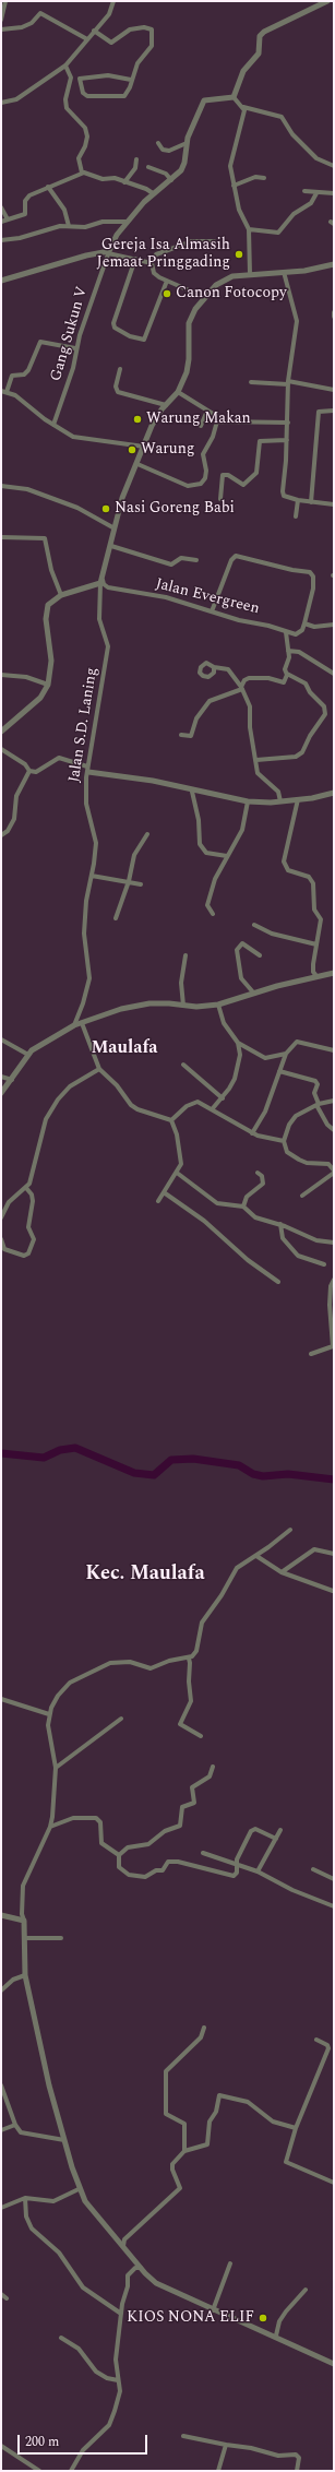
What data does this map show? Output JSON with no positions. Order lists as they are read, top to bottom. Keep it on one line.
{"streets":{"street":["Gang Sukun V","Jalan Evergreen","Jalan S.D. Laning"]},"crossings":[["Jalan Evergreen","Jalan S.D. Laning"]],"districts":["Maulafa","Kec. Maulafa"],"places":["Gereja Isa Almasih Jemaat Pringgading","Canon Fotocopy","Warung Makan","Warung","Nasi Goreng Babi","KIOS NONA ELIF"],"scale_bar":"200 m"}
